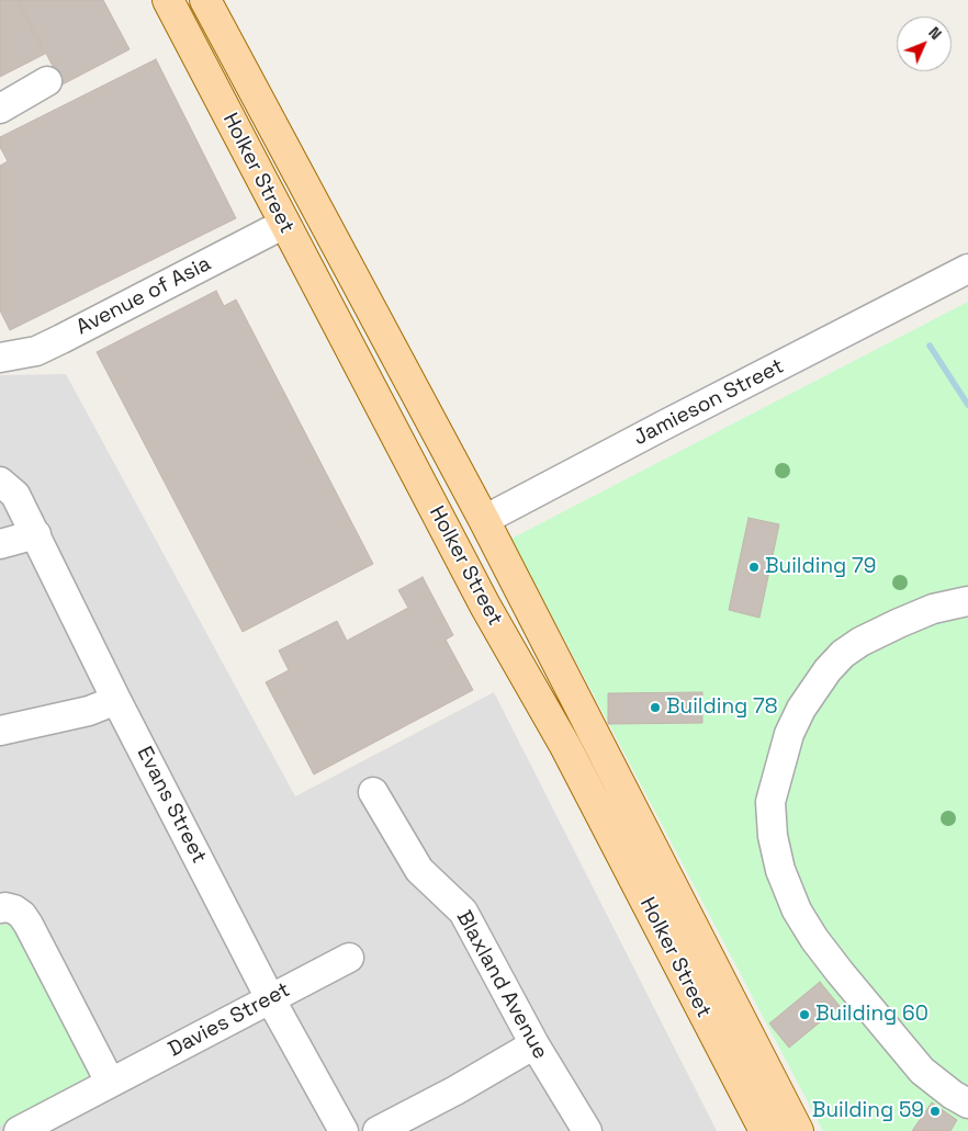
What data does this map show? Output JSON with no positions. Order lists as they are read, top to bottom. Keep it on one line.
{"streets":{"main road":["Holker Street","Jamieson Street"],"street":["Avenue of Asia","Evans Street","Blaxland Avenue","Davies Street"]},"crossings":[["Holker Street","Avenue of Asia"],["Holker Street","Jamieson Street"],["Evans Street","Davies Street"]],"places":["Building 79","Building 78","Building 60","Building 59"],"north":"top right"}
